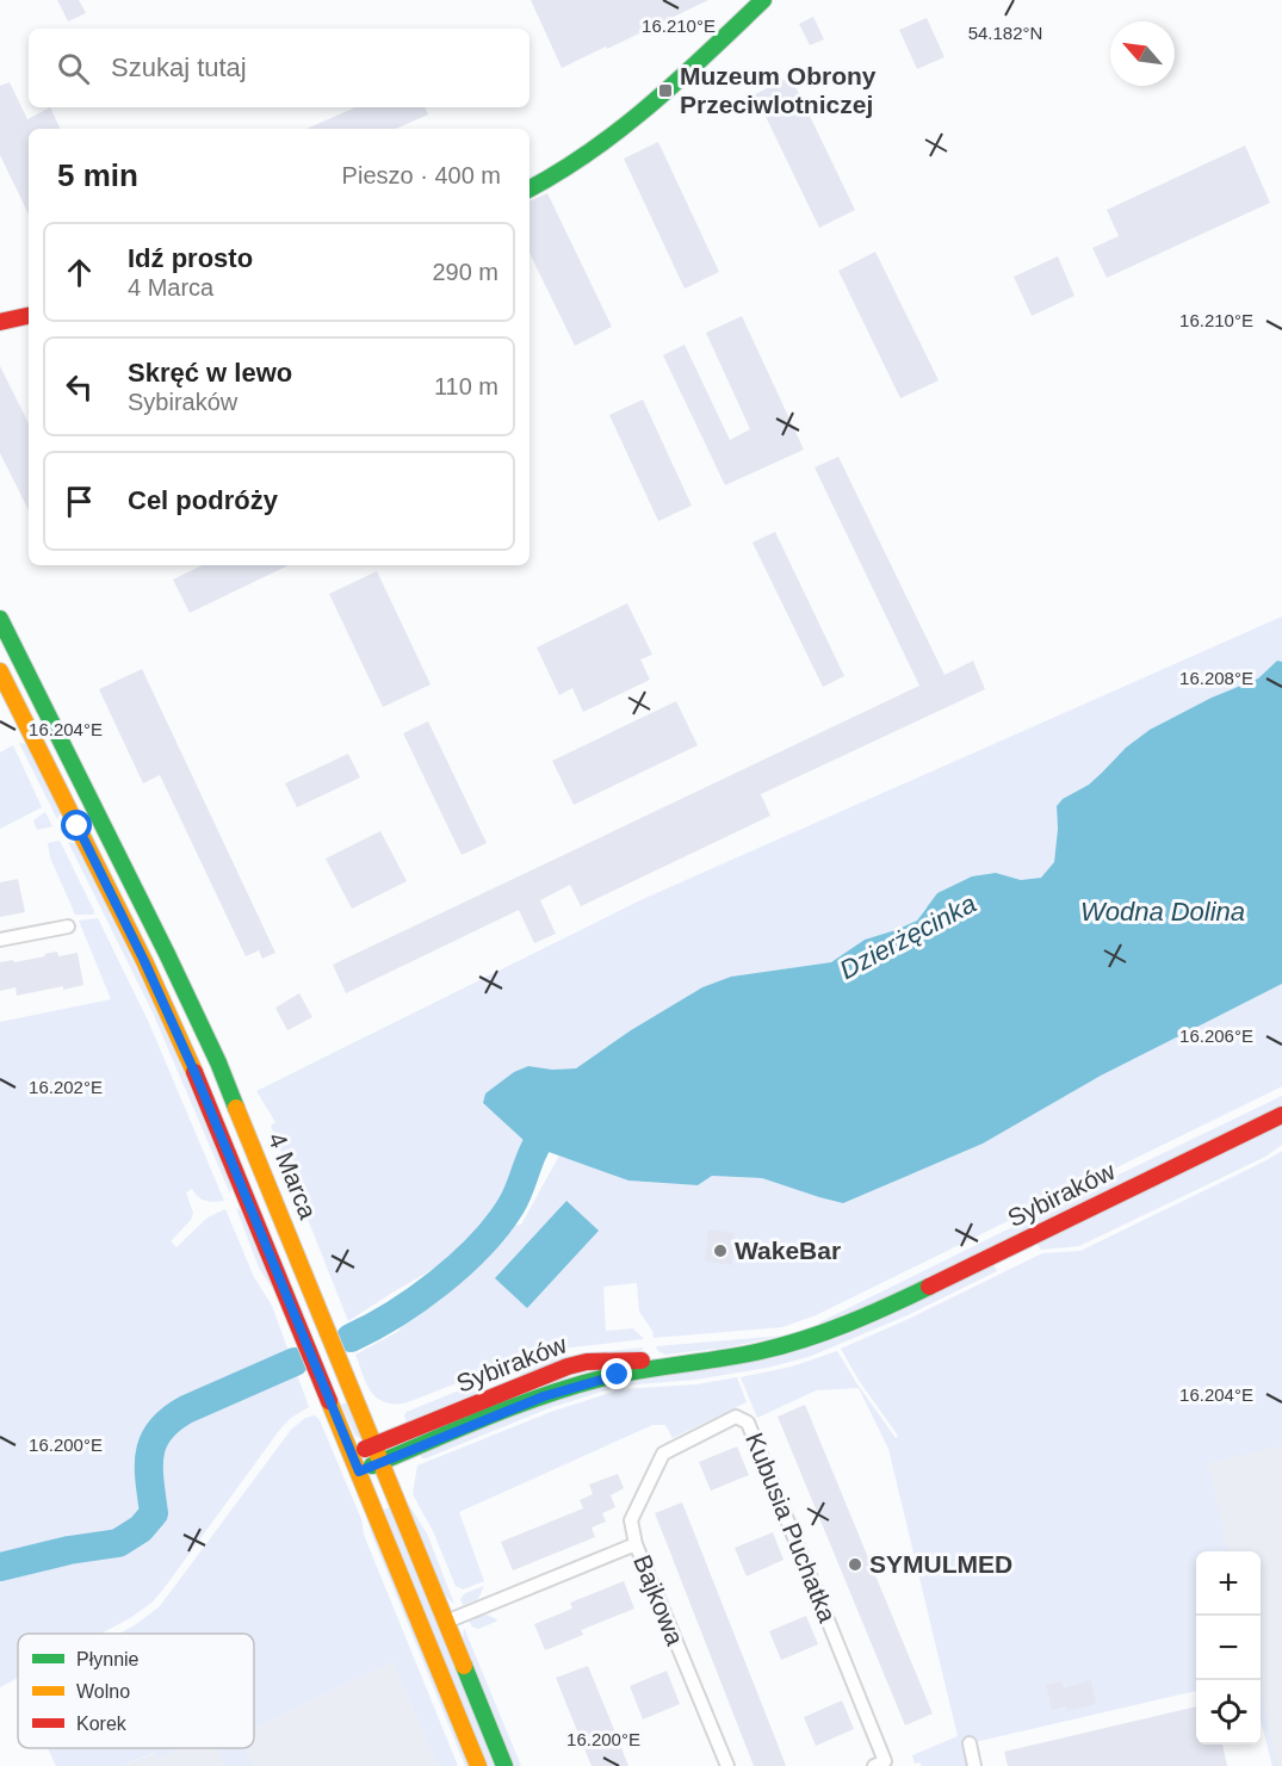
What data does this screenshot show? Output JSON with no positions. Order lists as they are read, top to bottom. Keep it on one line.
{"streets":{"main road":["4 Marca","Sybiraków"],"street":["Kubusia Puchatka","Bajkowa"]},"crossings":[["4 Marca","Sybiraków"],["4 Marca","Bajkowa"],["Kubusia Puchatka","Bajkowa"]],"water":["Wodna Dolina","Dzierżęcinka"],"places":{"transit":["Muzeum Obrony Przeciwlotniczej"],"other":["WakeBar","SYMULMED"]},"legend":["Płynnie","Wolno","Korek"],"north":"top left","page":{"search":"Szukaj tutaj","heading":["5 min","Pieszo · 400 m"],"list":[["Idź prosto","4 Marca","290 m"],["Skręć w lewo","Sybiraków","110 m"],"Cel podróży"],"map_buttons":["+","−"]},"coordinates":["16.210°E","54.182°N","16.208°E","16.204°E","16.206°E","16.202°E","16.200°E"]}
